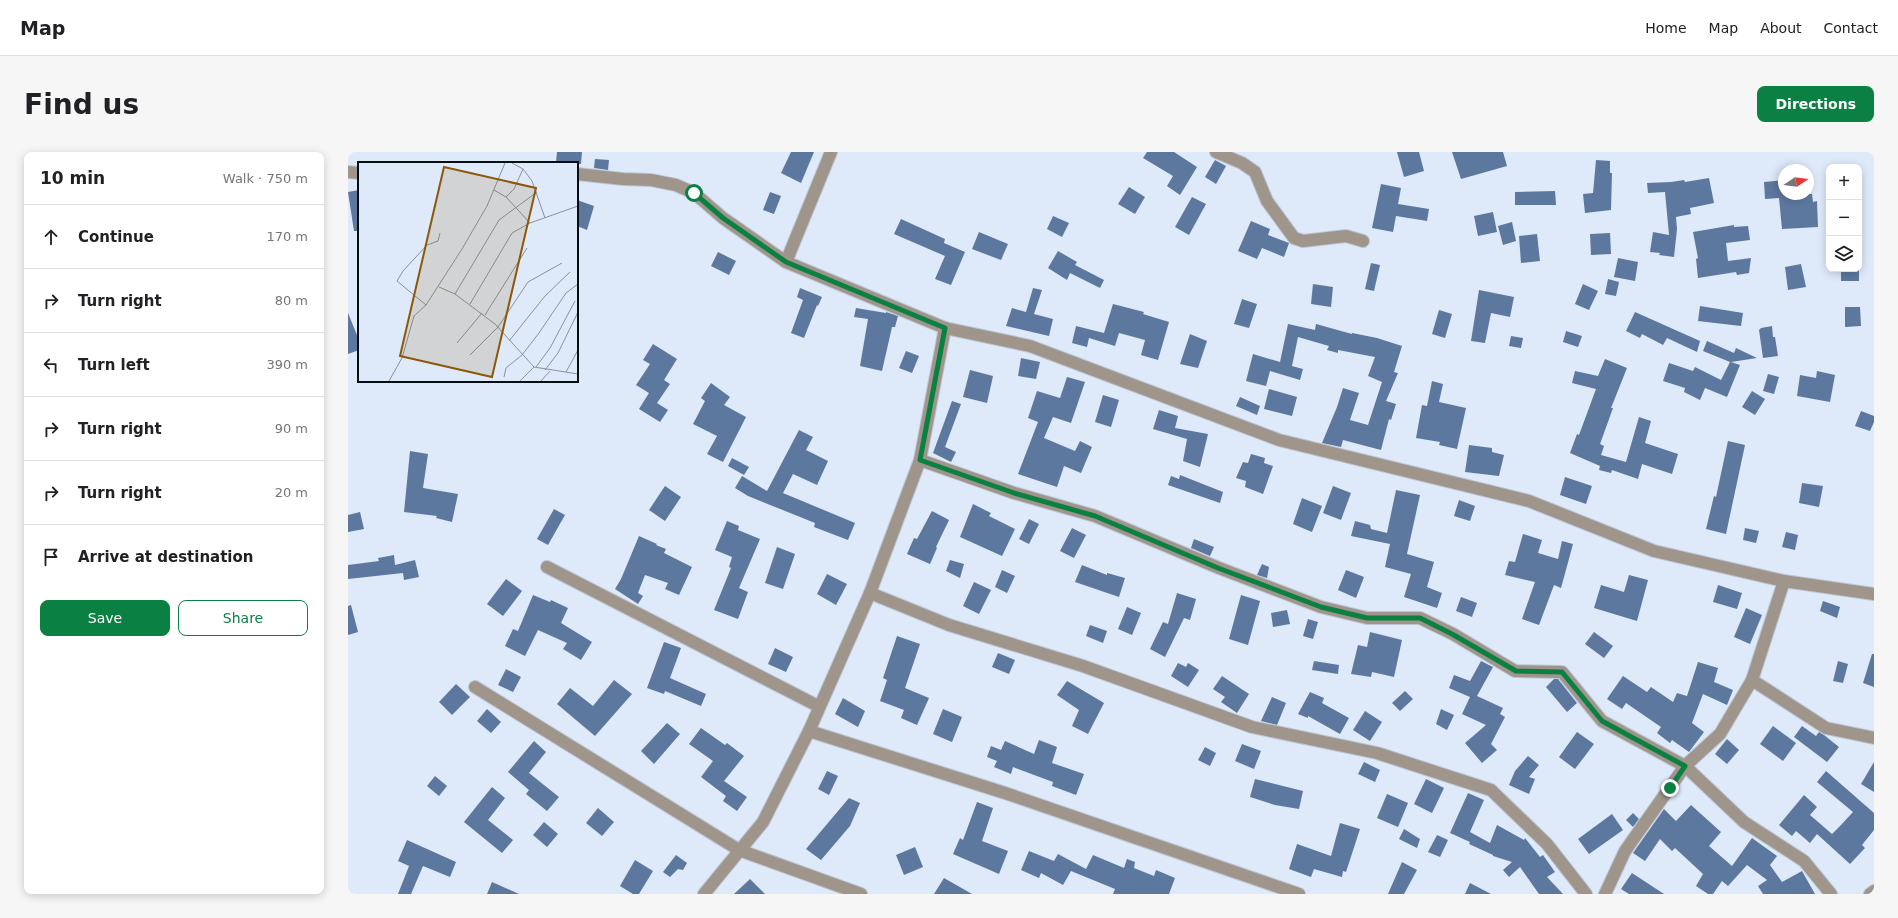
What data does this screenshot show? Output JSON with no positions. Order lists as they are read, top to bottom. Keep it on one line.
{"north":"right","page":{"header":"Map","nav":["Home","Map","About","Contact"],"buttons":["Directions",["Save","Share"]],"title":"Find us","heading":["10 min","Walk · 750 m"],"map_buttons":["+","−"],"list":[["Continue","170 m"],["Turn right","80 m"],["Turn left","390 m"],["Turn right","90 m"],["Turn right","20 m"],"Arrive at destination"]}}
